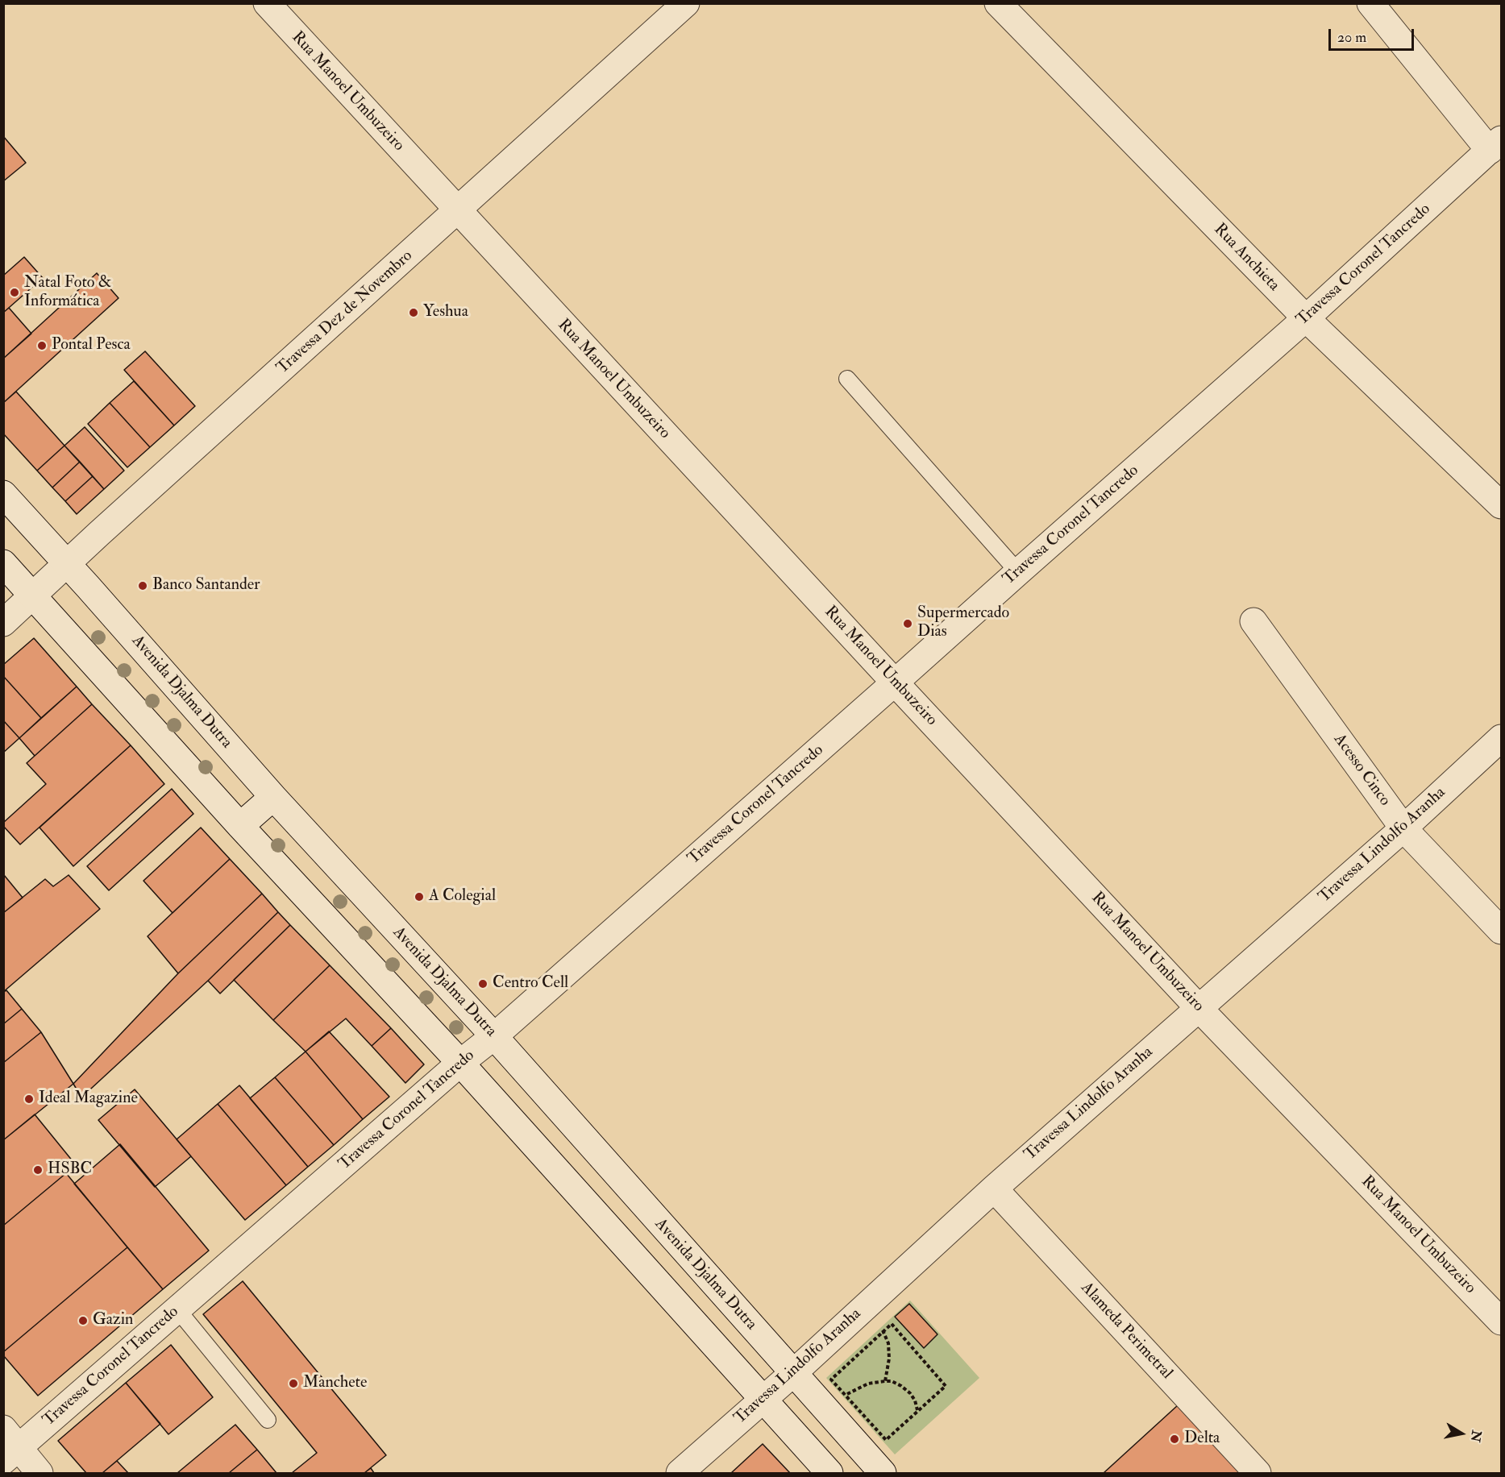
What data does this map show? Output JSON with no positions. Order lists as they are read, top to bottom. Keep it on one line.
{"streets":{"street":["Rua Manoel Umbuzeiro","Rua Anchieta","Travessa Coronel Tancredo","Travessa Dez de Novembro","Avenida Djalma Dutra","Acesso Cinco","Travessa Lindolfo Aranha","Alameda Perimetral"]},"crossings":[["Rua Manoel Umbuzeiro","Travessa Coronel Tancredo"],["Rua Manoel Umbuzeiro","Travessa Dez de Novembro"],["Rua Manoel Umbuzeiro","Travessa Lindolfo Aranha"],["Rua Anchieta","Travessa Coronel Tancredo"],["Travessa Coronel Tancredo","Avenida Djalma Dutra"],["Travessa Dez de Novembro","Avenida Djalma Dutra"],["Avenida Djalma Dutra","Travessa Lindolfo Aranha"],["Acesso Cinco","Travessa Lindolfo Aranha"],["Travessa Lindolfo Aranha","Alameda Perimetral"]],"places":["Natal Foto & Informática","Yeshua","Pontal Pesca","Banco Santander","Supermercado Dias","A Colegial","Centro Cell","Ideal Magazine","HSBC","Gazin","Manchete","Delta"],"scale_bar":"20 m","north":"right"}
